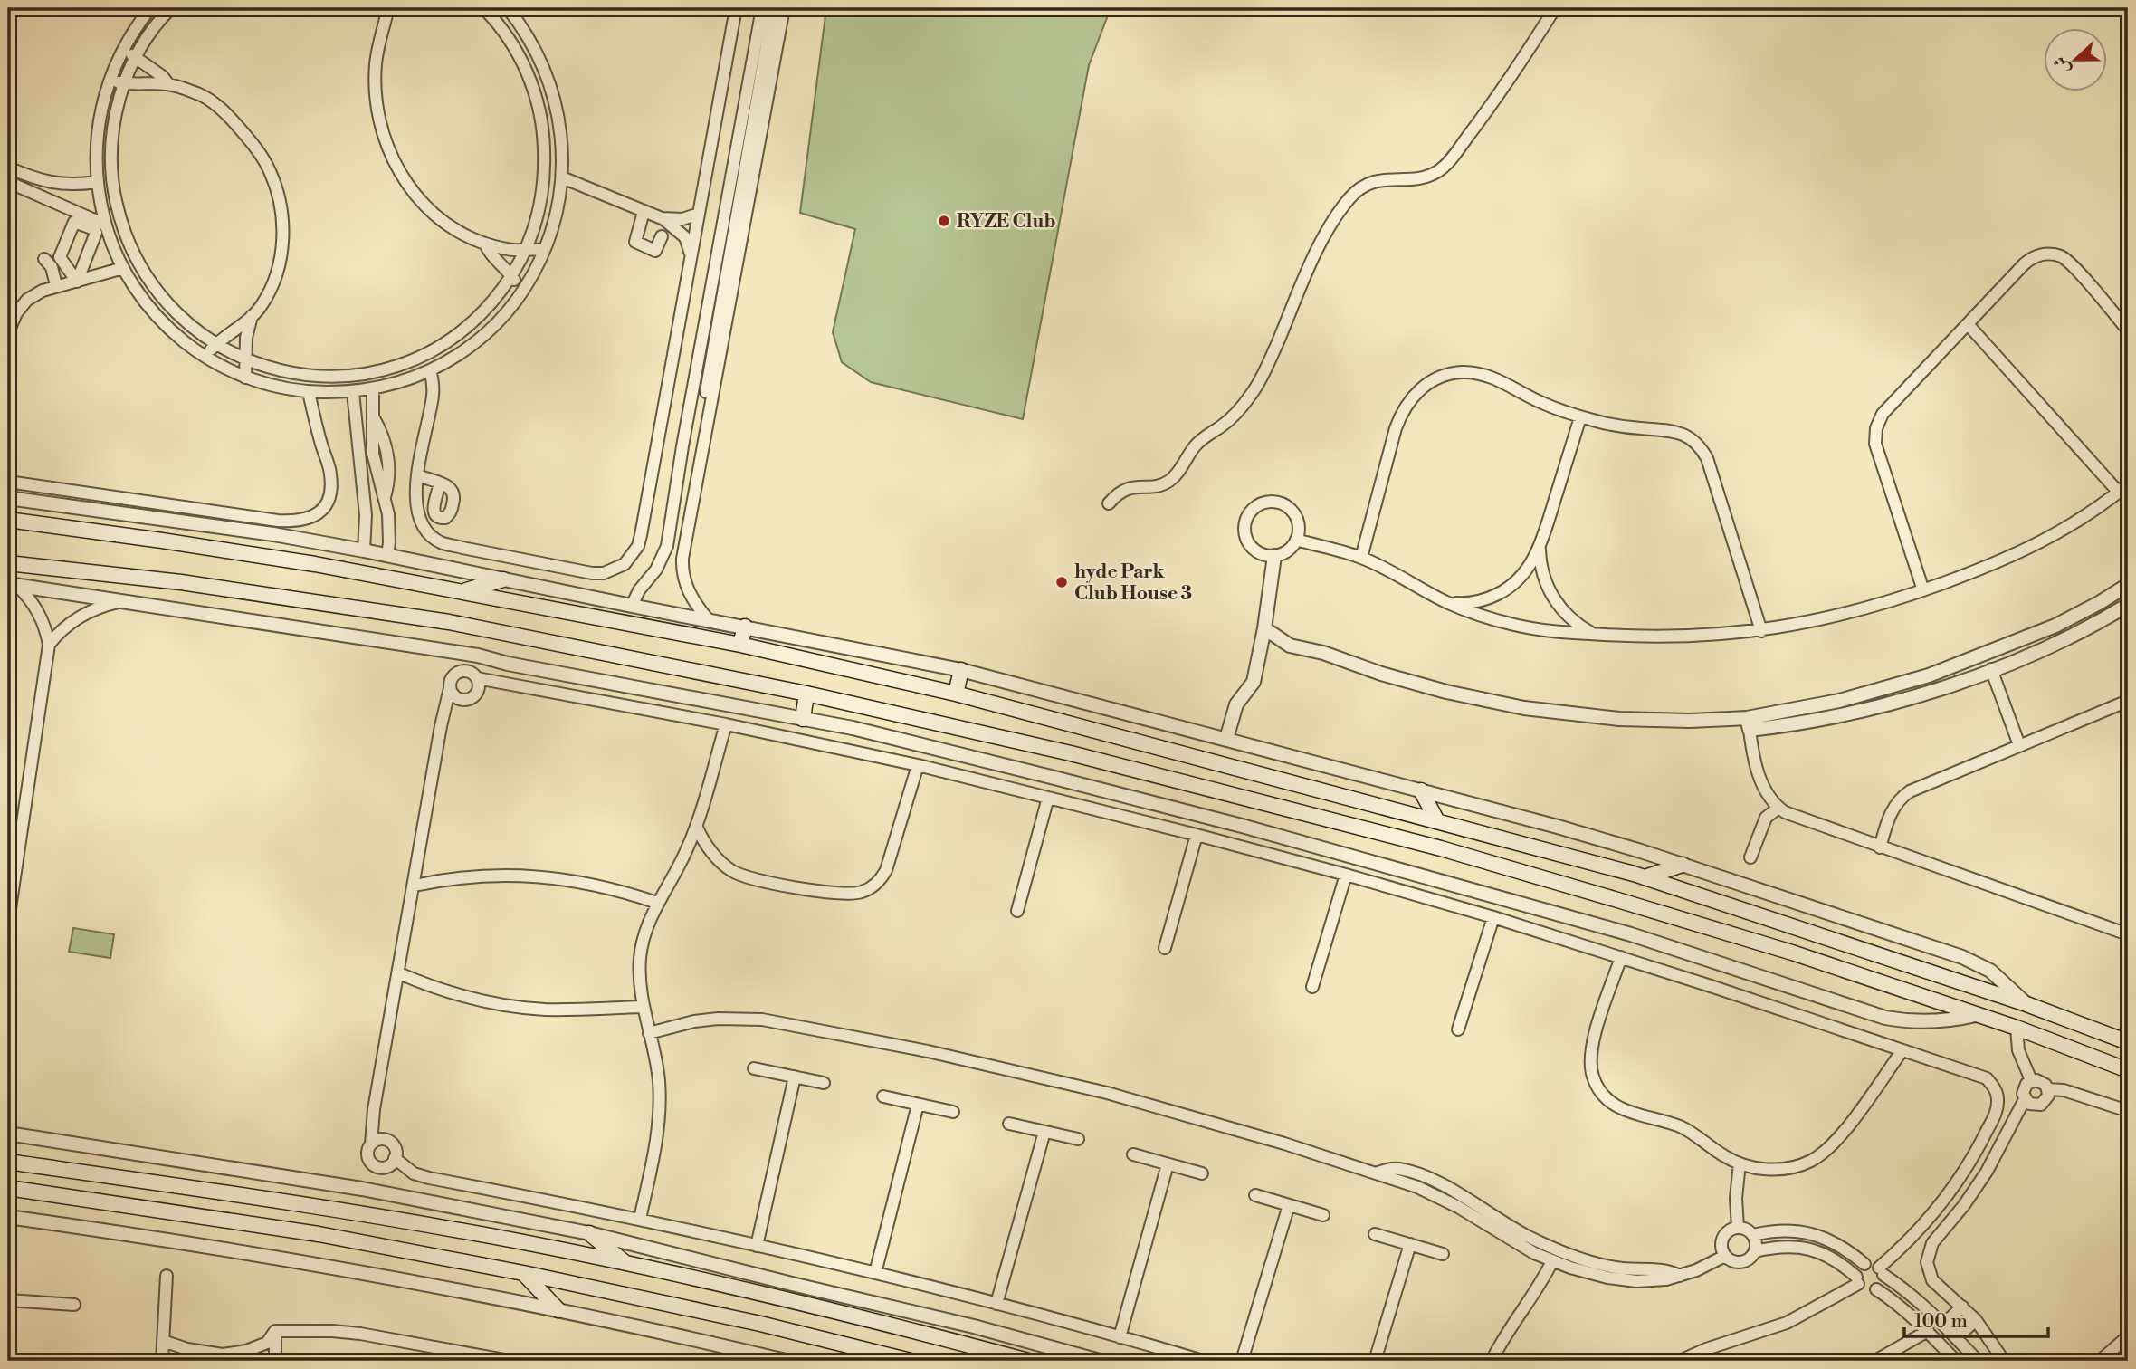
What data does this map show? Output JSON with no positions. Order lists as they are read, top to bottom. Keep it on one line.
{"places":["RYZE Club","hyde Park Club House 3"],"scale_bar":"100 m","north":"left"}
